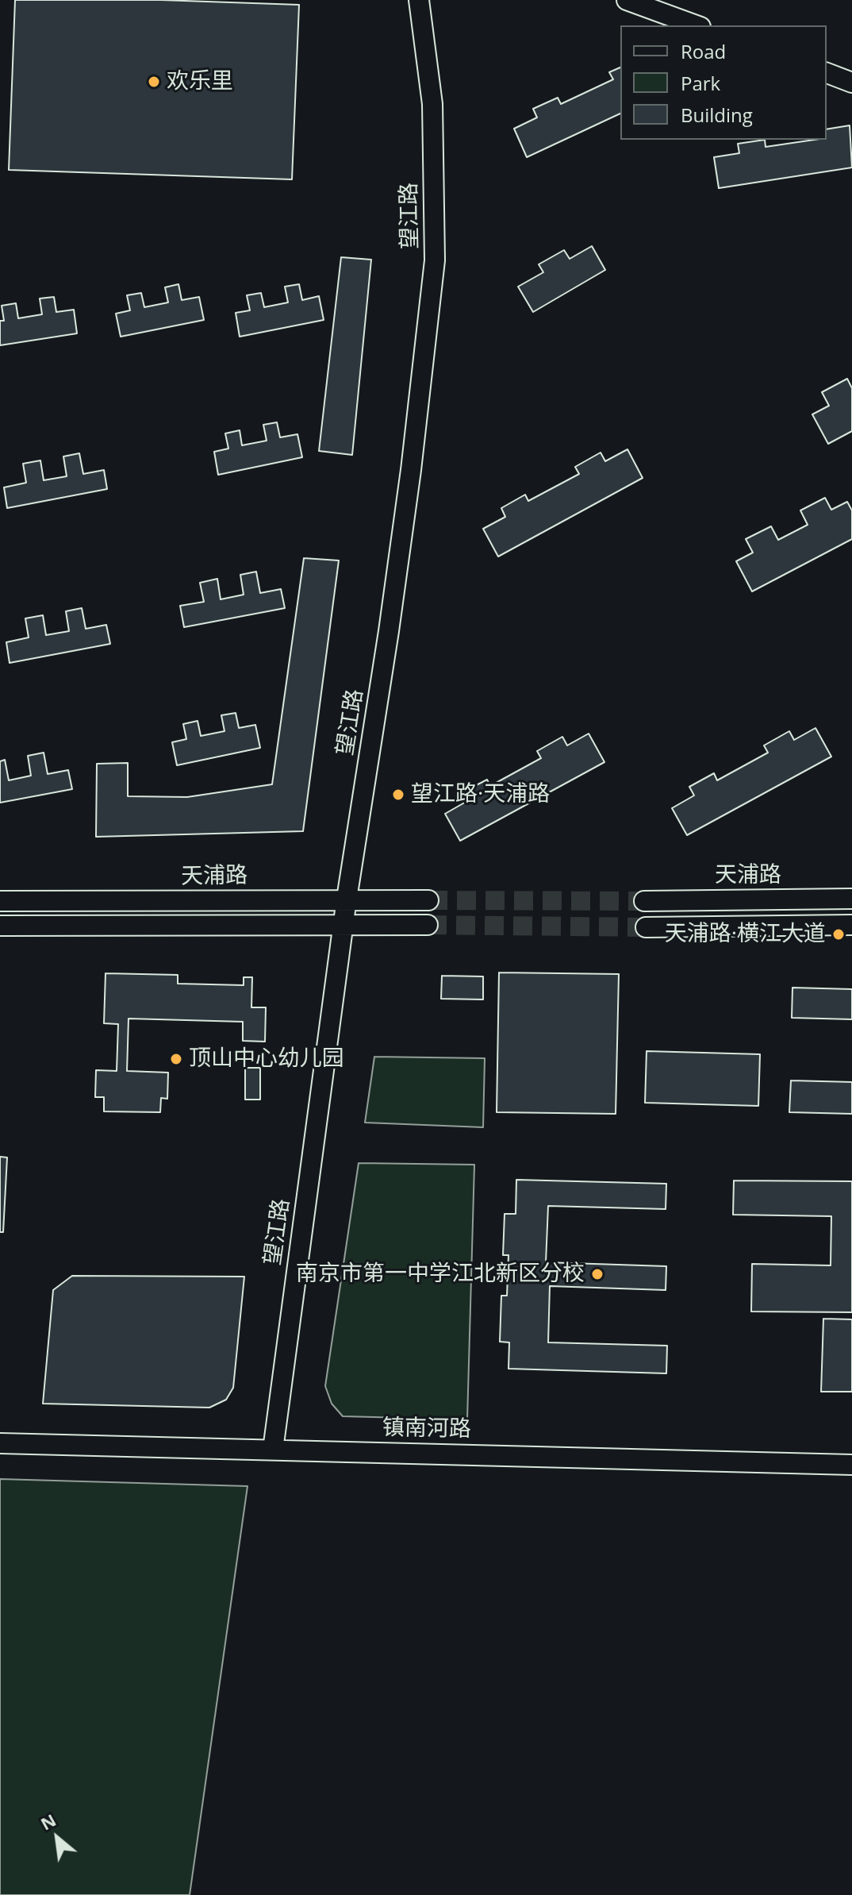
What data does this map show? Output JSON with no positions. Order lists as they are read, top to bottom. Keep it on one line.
{"streets":{"street":["望江路","天浦路","镇南河路"]},"crossings":[["望江路","天浦路"],["望江路","镇南河路"]],"places":["欢乐里","望江路·天浦路","天浦路·横江大道","顶山中心幼儿园","南京市第一中学江北新区分校"],"legend":["Road","Park","Building"],"north":"top left"}
